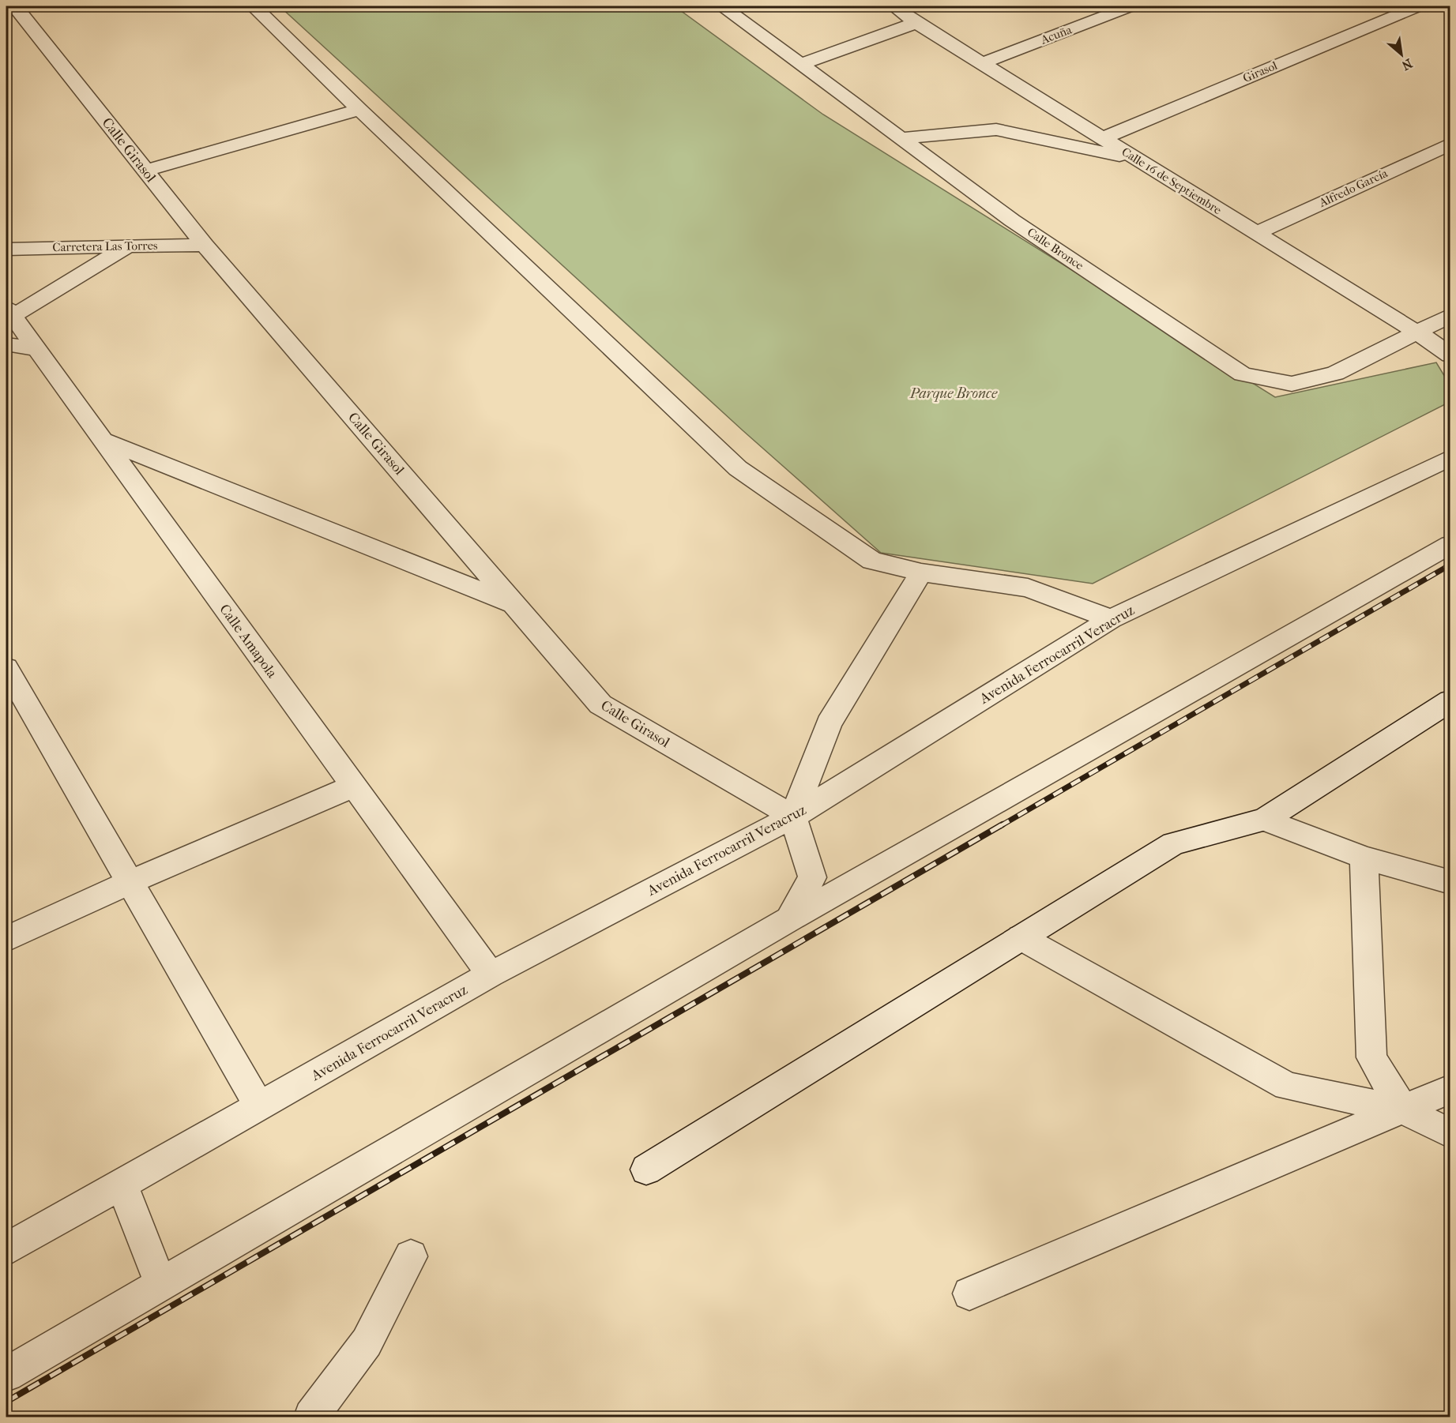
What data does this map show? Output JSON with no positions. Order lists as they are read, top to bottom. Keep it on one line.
{"streets":{"street":["Acuña","Girasol","Calle Girasol","Calle 16 de Septiembre","Alfredo García","Carretera Las Torres","Calle Bronce","Calle Amapola","Avenida Ferrocarril Veracruz"]},"crossings":[["Acuña","Calle 16 de Septiembre"],["Girasol","Calle 16 de Septiembre"],["Calle Girasol","Carretera Las Torres"],["Calle Girasol","Avenida Ferrocarril Veracruz"],["Calle 16 de Septiembre","Alfredo García"],["Calle 16 de Septiembre","Calle Bronce"],["Calle Amapola","Avenida Ferrocarril Veracruz"]],"parks":["Parque Bronce"],"north":"bottom right"}
